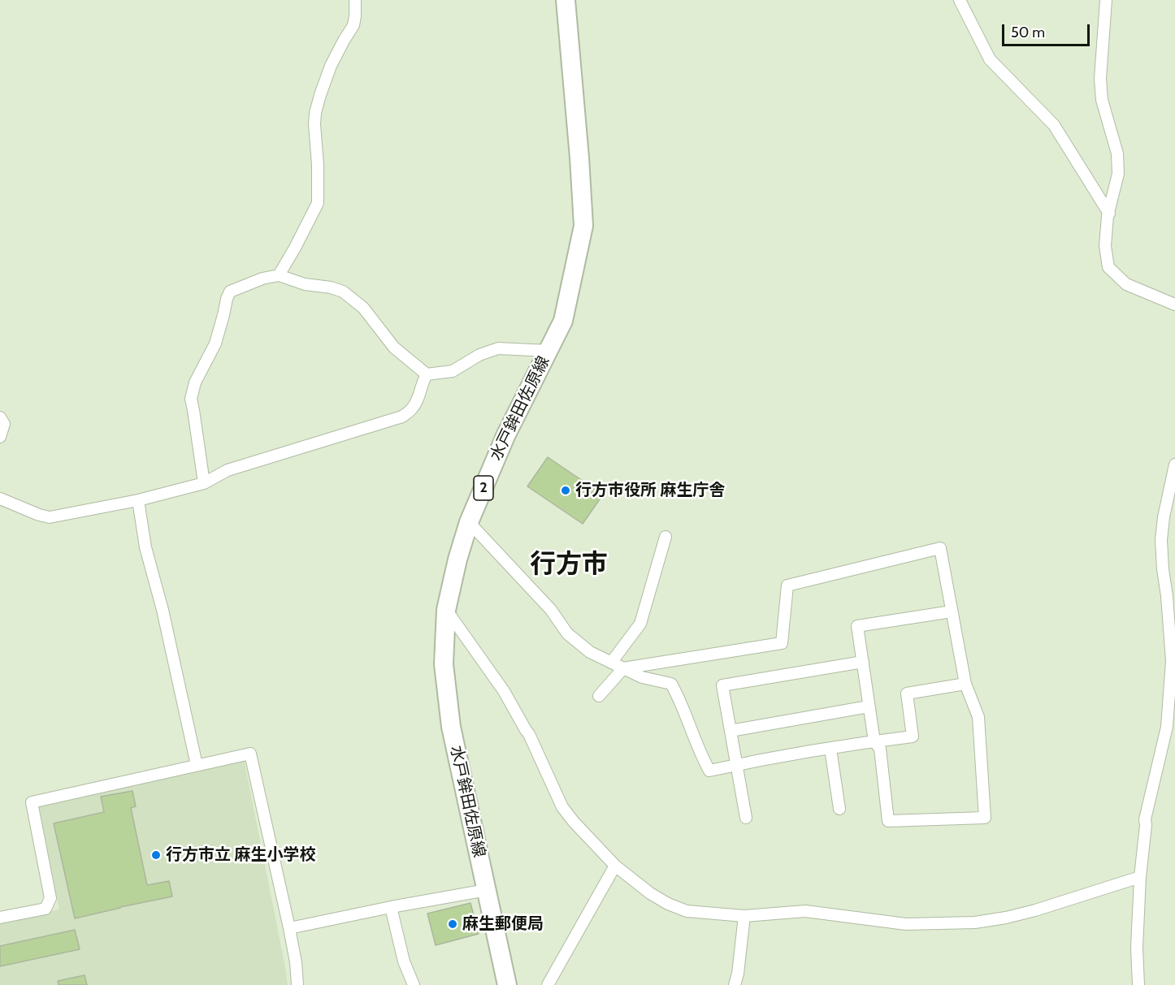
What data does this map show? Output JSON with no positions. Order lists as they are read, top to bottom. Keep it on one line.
{"streets":{"main road":["水戸鉾田佐原線","2"]},"districts":["行方市"],"places":["行方市役所 麻生庁舎","行方市立 麻生小学校","麻生郵便局"],"scale_bar":"50 m"}
